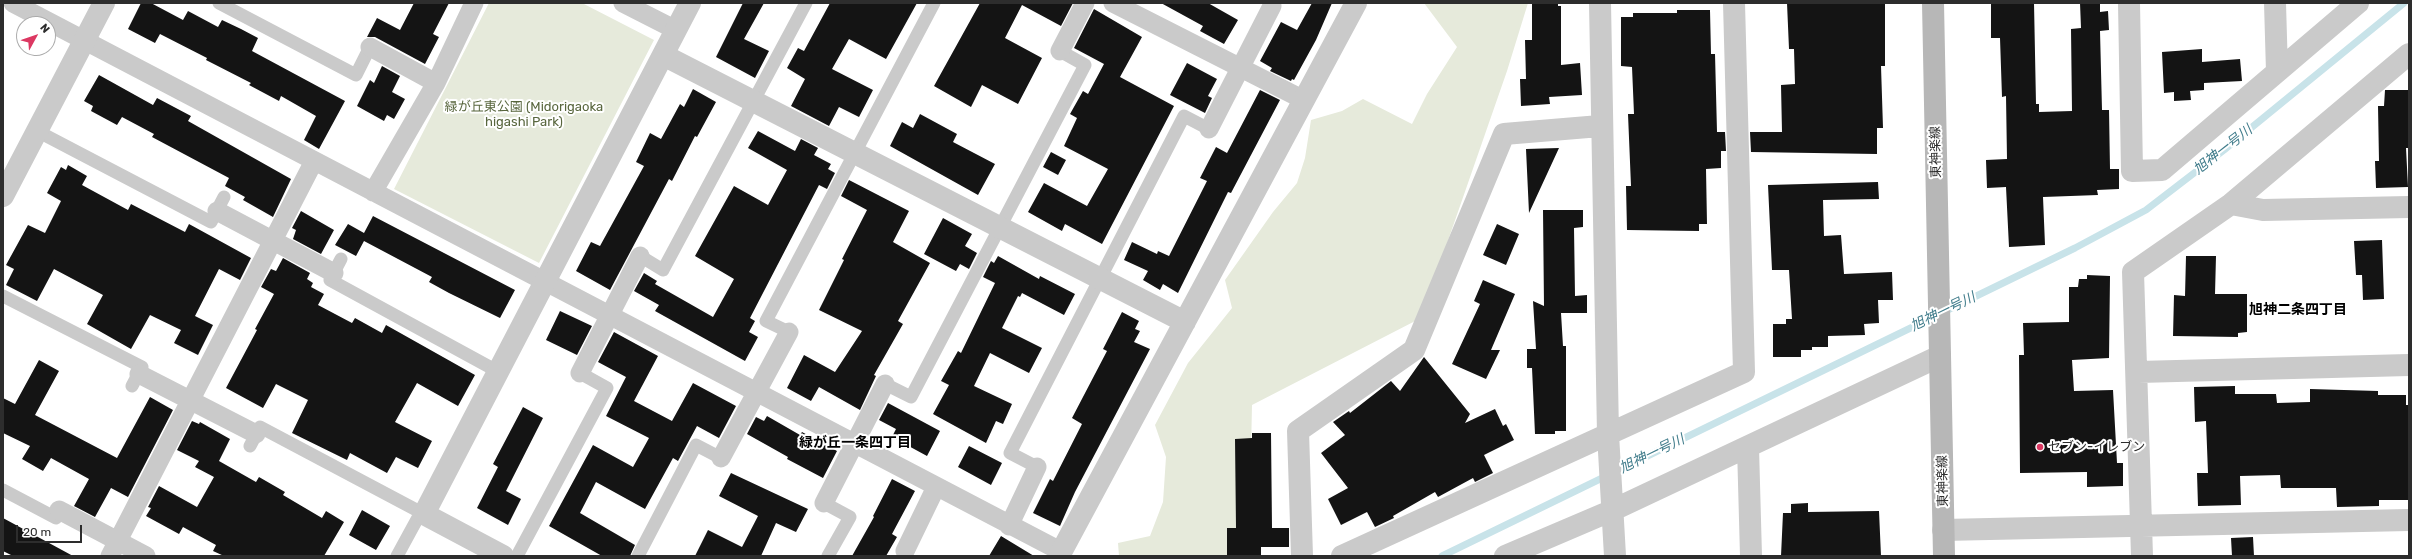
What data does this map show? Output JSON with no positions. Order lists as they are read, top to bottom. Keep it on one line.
{"streets":{"main road":["東神楽線"]},"districts":["旭神二条四丁目","緑が丘一条四丁目"],"water":["旭神一号川"],"parks":["緑が丘東公園 (Midorigaoka higashi Park)"],"places":["セブン-イレブン"],"scale_bar":"20 m","north":"top right"}
